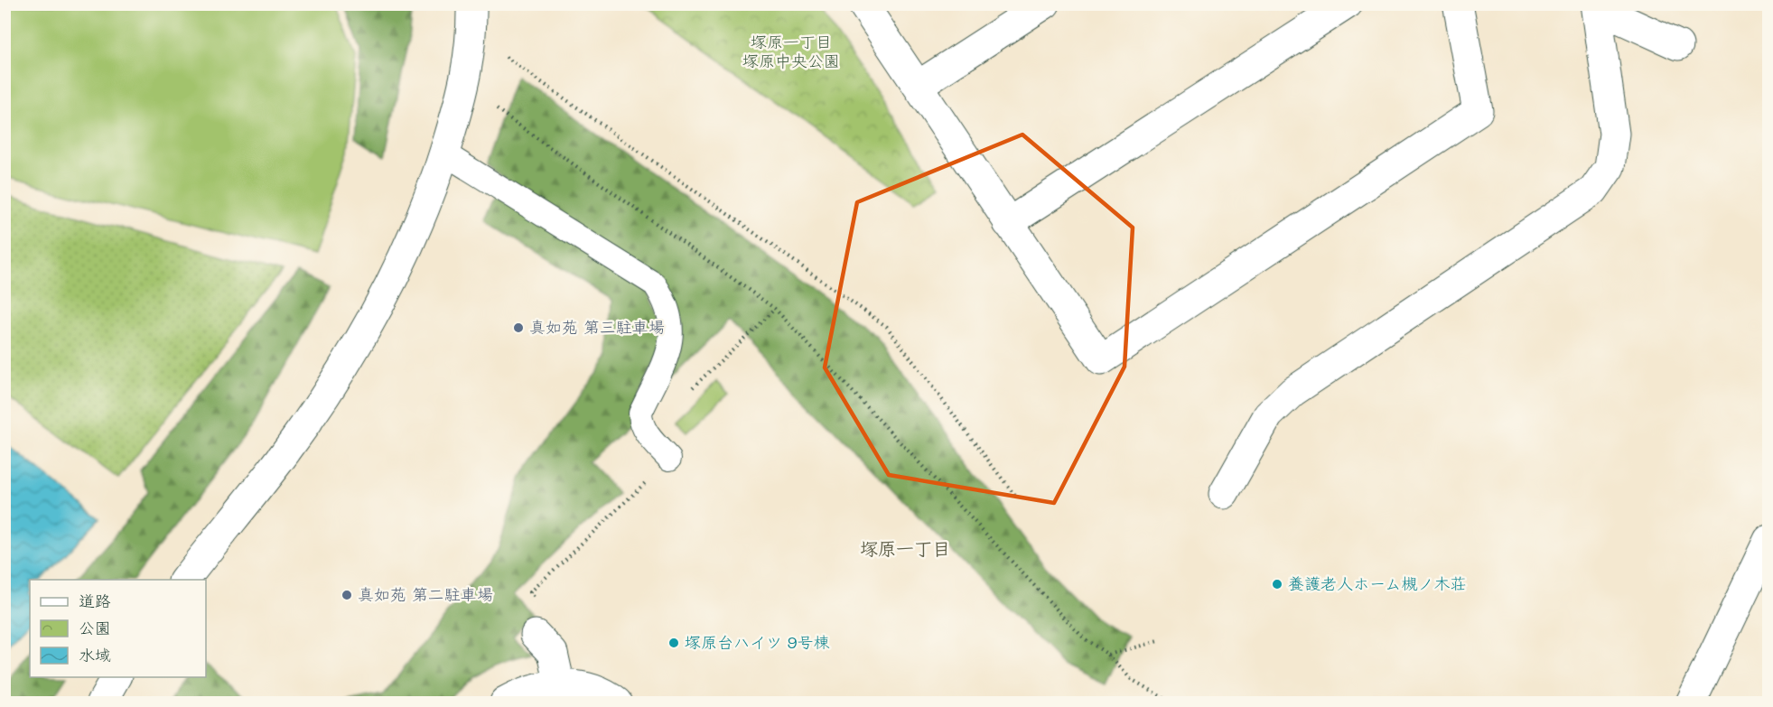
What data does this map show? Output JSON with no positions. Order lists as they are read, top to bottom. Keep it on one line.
{"districts":["塚原一丁目"],"parks":["塚原一丁目 塚原中央公園"],"places":["真如苑 第三駐車場","養護老人ホーム槻ノ木荘","真如苑 第二駐車場","塚原台ハイツ 9号棟"],"legend":["道路","公園","水域"]}
